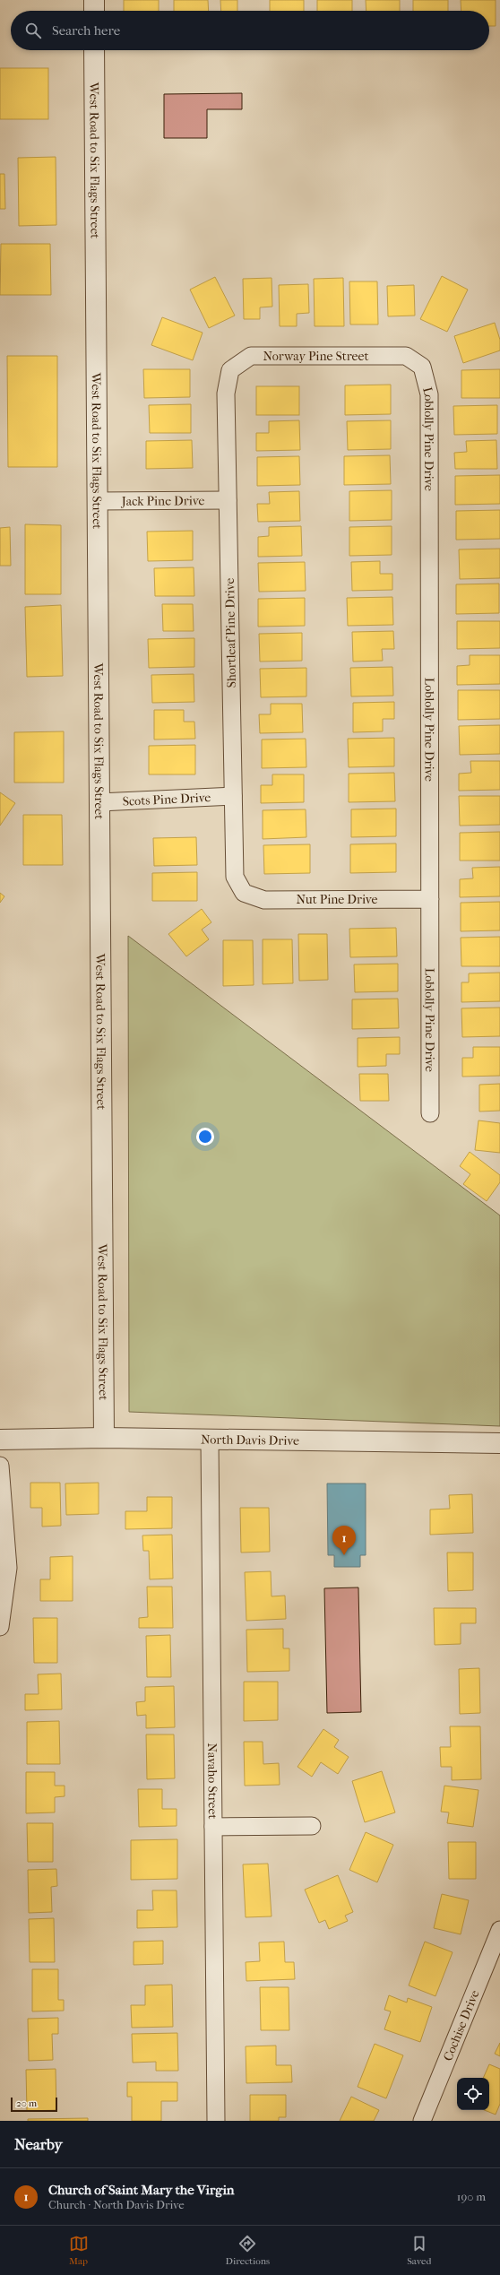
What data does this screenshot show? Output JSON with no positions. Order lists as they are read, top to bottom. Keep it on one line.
{"streets":{"street":["West Road to Six Flags Street","Norway Pine Street","Loblolly Pine Drive","Jack Pine Drive","Shortleaf Pine Drive","Scots Pine Drive","Nut Pine Drive","North Davis Drive","Navaho Street","Cochise Drive"]},"crossings":[["West Road to Six Flags Street","Jack Pine Drive"],["West Road to Six Flags Street","Scots Pine Drive"],["West Road to Six Flags Street","North Davis Drive"],["Norway Pine Street","Loblolly Pine Drive"],["Norway Pine Street","Shortleaf Pine Drive"],["Loblolly Pine Drive","Nut Pine Drive"],["Jack Pine Drive","Shortleaf Pine Drive"],["Shortleaf Pine Drive","Scots Pine Drive"],["Shortleaf Pine Drive","Nut Pine Drive"],["North Davis Drive","Navaho Street"]],"scale_bar":"20 m","page":{"search":"Search here","pins":"1","scale":"20 m","heading":"Nearby","list":[{"mark":"1","name":"Church of Saint Mary the Virgin","note":"Church · North Davis Drive","value":"190 m"}],"nav":["Map","Directions","Saved"]}}
